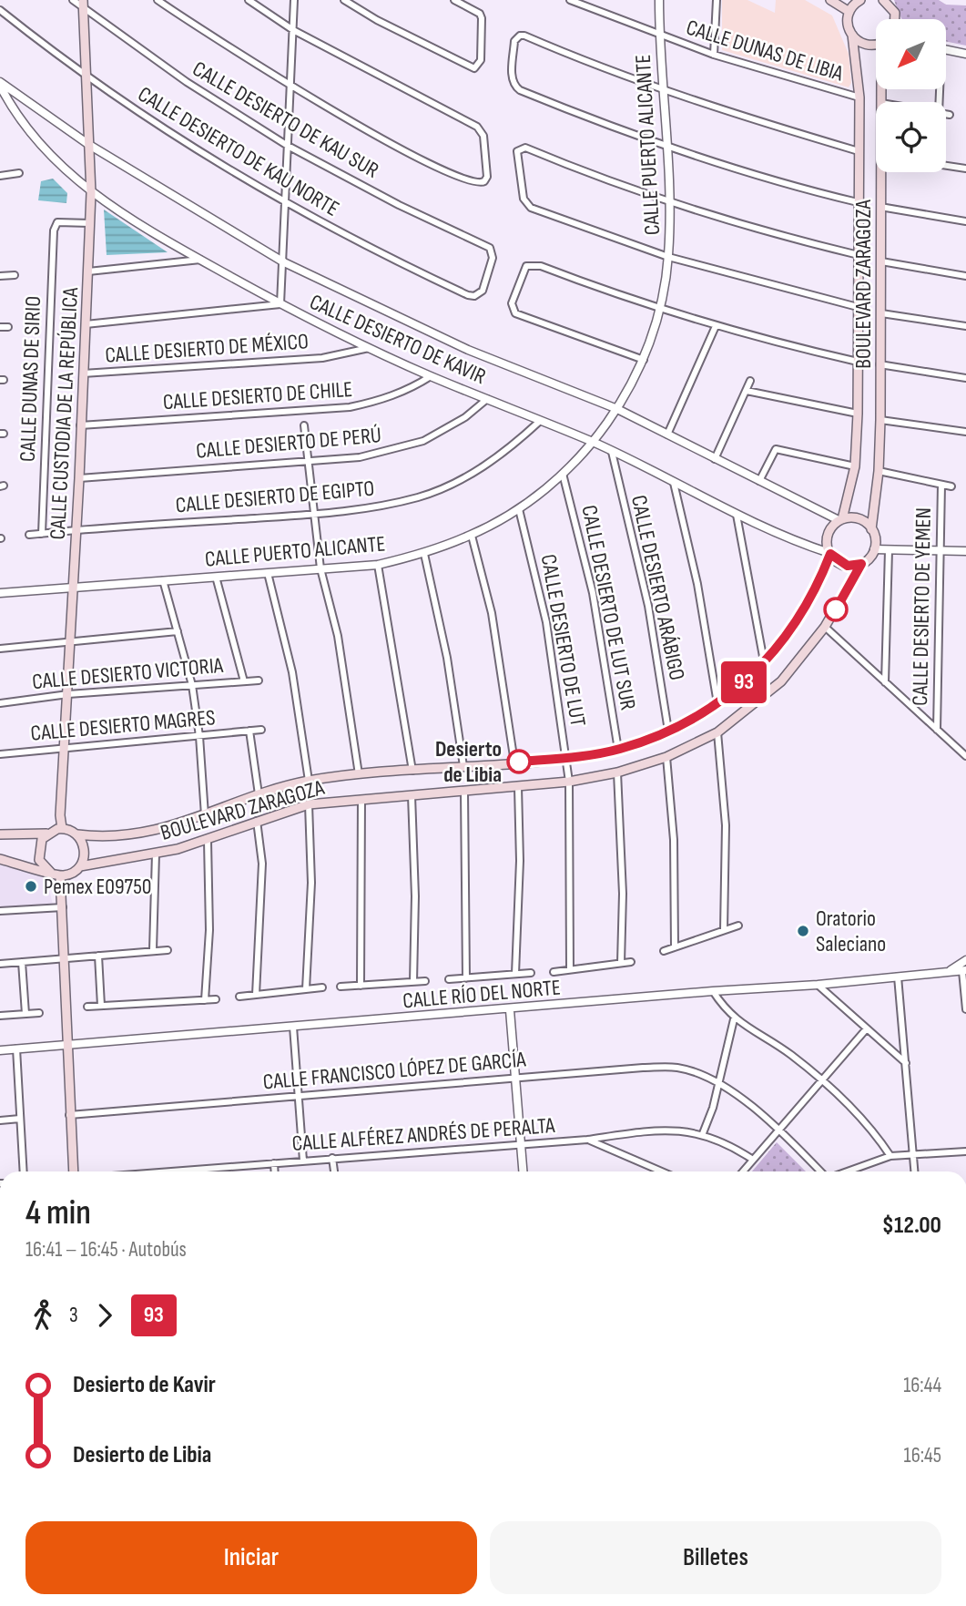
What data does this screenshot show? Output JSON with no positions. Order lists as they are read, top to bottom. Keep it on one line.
{"streets":{"main road":["BOULEVARD ZARAGOZA","CALLE CUSTODIA DE LA REPÚBLICA"],"street":["CALLE DUNAS DE LIBIA","CALLE DESIERTO DE KAU SUR","CALLE PUERTO ALICANTE","CALLE DESIERTO DE KAU NORTE","CALLE DESIERTO DE KAVIR","CALLE DESIERTO DE MÉXICO","CALLE DUNAS DE SIRIO","CALLE DESIERTO DE CHILE","CALLE DESIERTO DE PERÚ","CALLE DESIERTO DE EGIPTO","CALLE DESIERTO ARÁBIGO","CALLE DESIERTO DE YEMEN","CALLE DESIERTO DE LUT SUR","CALLE DESIERTO DE LUT","CALLE DESIERTO VICTORIA","CALLE DESIERTO MAGRES","CALLE RÍO DEL NORTE","CALLE FRANCISCO LÓPEZ DE GARCÍA","CALLE ALFÉREZ ANDRÉS DE PERALTA"]},"crossings":[["CALLE DUNAS DE LIBIA","CALLE PUERTO ALICANTE"],["CALLE DUNAS DE LIBIA","BOULEVARD ZARAGOZA"],["CALLE DESIERTO DE KAU SUR","CALLE DESIERTO DE KAU NORTE"],["CALLE DESIERTO DE KAU SUR","CALLE CUSTODIA DE LA REPÚBLICA"],["CALLE PUERTO ALICANTE","CALLE DESIERTO DE KAVIR"],["CALLE PUERTO ALICANTE","CALLE CUSTODIA DE LA REPÚBLICA"],["CALLE PUERTO ALICANTE","CALLE DESIERTO DE LUT SUR"],["CALLE PUERTO ALICANTE","CALLE DESIERTO DE LUT"],["CALLE DESIERTO DE KAU NORTE","CALLE CUSTODIA DE LA REPÚBLICA"],["BOULEVARD ZARAGOZA","CALLE DESIERTO DE KAVIR"],["BOULEVARD ZARAGOZA","CALLE CUSTODIA DE LA REPÚBLICA"],["BOULEVARD ZARAGOZA","CALLE DESIERTO ARÁBIGO"],["BOULEVARD ZARAGOZA","CALLE DESIERTO DE YEMEN"],["BOULEVARD ZARAGOZA","CALLE DESIERTO DE LUT SUR"],["BOULEVARD ZARAGOZA","CALLE DESIERTO DE LUT"],["CALLE DESIERTO DE KAVIR","CALLE DESIERTO DE MÉXICO"],["CALLE DESIERTO DE KAVIR","CALLE DESIERTO DE CHILE"],["CALLE DESIERTO DE KAVIR","CALLE CUSTODIA DE LA REPÚBLICA"],["CALLE DESIERTO DE KAVIR","CALLE DESIERTO DE PERÚ"],["CALLE DESIERTO DE KAVIR","CALLE DESIERTO DE EGIPTO"],["CALLE DESIERTO DE KAVIR","CALLE DESIERTO ARÁBIGO"],["CALLE DESIERTO DE MÉXICO","CALLE CUSTODIA DE LA REPÚBLICA"],["CALLE DUNAS DE SIRIO","CALLE CUSTODIA DE LA REPÚBLICA"],["CALLE DUNAS DE SIRIO","CALLE DESIERTO DE EGIPTO"],["CALLE DESIERTO DE CHILE","CALLE CUSTODIA DE LA REPÚBLICA"],["CALLE CUSTODIA DE LA REPÚBLICA","CALLE DESIERTO DE PERÚ"],["CALLE CUSTODIA DE LA REPÚBLICA","CALLE DESIERTO DE EGIPTO"],["CALLE CUSTODIA DE LA REPÚBLICA","CALLE DESIERTO VICTORIA"],["CALLE CUSTODIA DE LA REPÚBLICA","CALLE DESIERTO MAGRES"]],"places":["Desierto de Libia","Pemex E09750","Oratorio Saleciano"],"lines":["bus line 93"],"north":"bottom left","page":{"on_map":"93","heading":["4 min","16:41 – 16:45 · Autobús","$12.00"],"legs":["3","93"],"list":[{"name":"Desierto de Kavir","value":"16:44"},{"name":"Desierto de Libia","value":"16:45"}],"buttons":["Iniciar","Billetes"]}}
